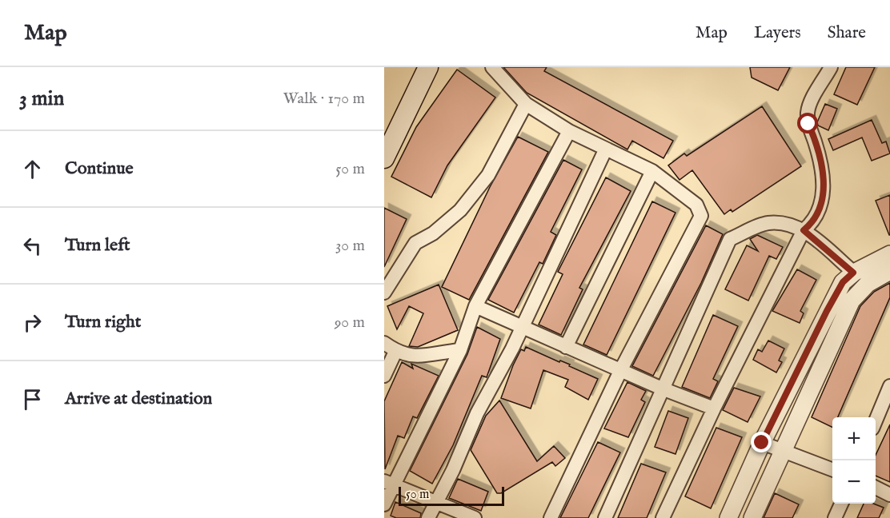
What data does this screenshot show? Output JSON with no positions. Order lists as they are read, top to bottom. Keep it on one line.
{"scale_bar":"50 m","page":{"header":"Map","nav":["Map","Layers","Share"],"heading":["3 min","Walk · 170 m"],"list":[["Continue","50 m"],["Turn left","30 m"],["Turn right","90 m"],"Arrive at destination"],"map_buttons":["+","−"],"scale":"50 m"}}
